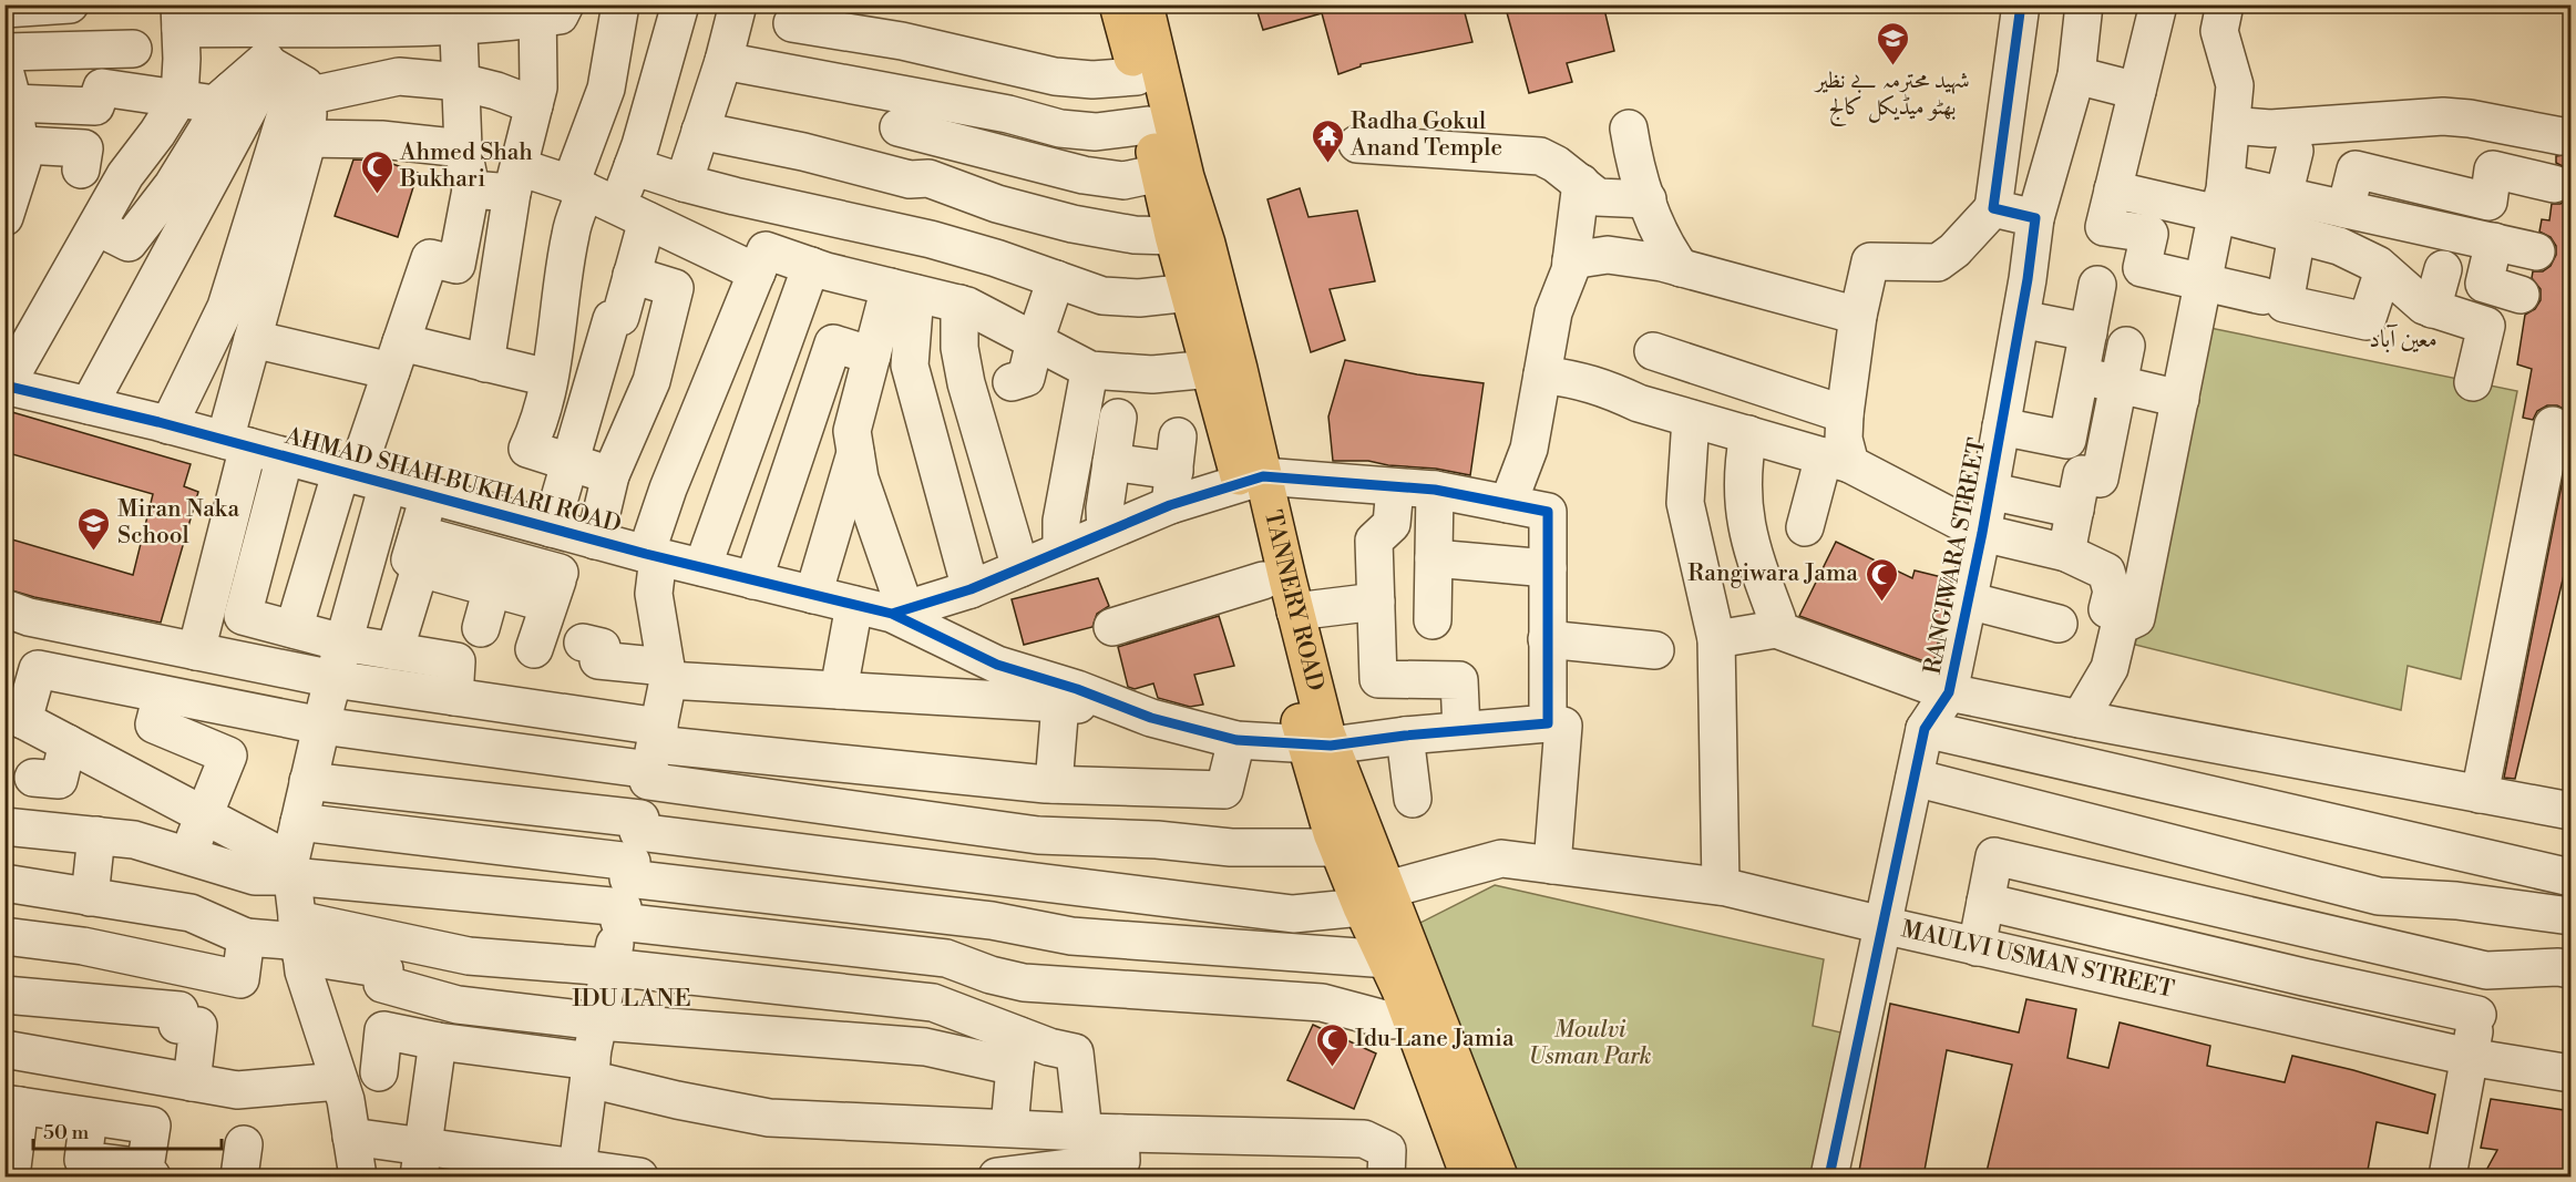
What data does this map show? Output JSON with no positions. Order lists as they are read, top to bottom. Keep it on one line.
{"streets":{"main road":["TANNERY ROAD"],"street":["AHMAD SHAH BUKHARI ROAD","RANGIWARA STREET","MAULVI USMAN STREET"]},"crossings":[["AHMAD SHAH BUKHARI ROAD","TANNERY ROAD"],["RANGIWARA STREET","MAULVI USMAN STREET"],["TANNERY ROAD","MAULVI USMAN STREET"]],"districts":["معین آباد","IDU LANE"],"parks":["Moulvi Usman Park"],"places":{"school or university":["شہید محترمہ بے نظیر بھٹو میڈیکل کالج","Miran Naka School"],"temple":["Radha Gokul Anand Temple"],"mosque":["Ahmed Shah Bukhari","Rangiwara Jama","Idu Lane Jamia"]},"scale_bar":"50 m"}
